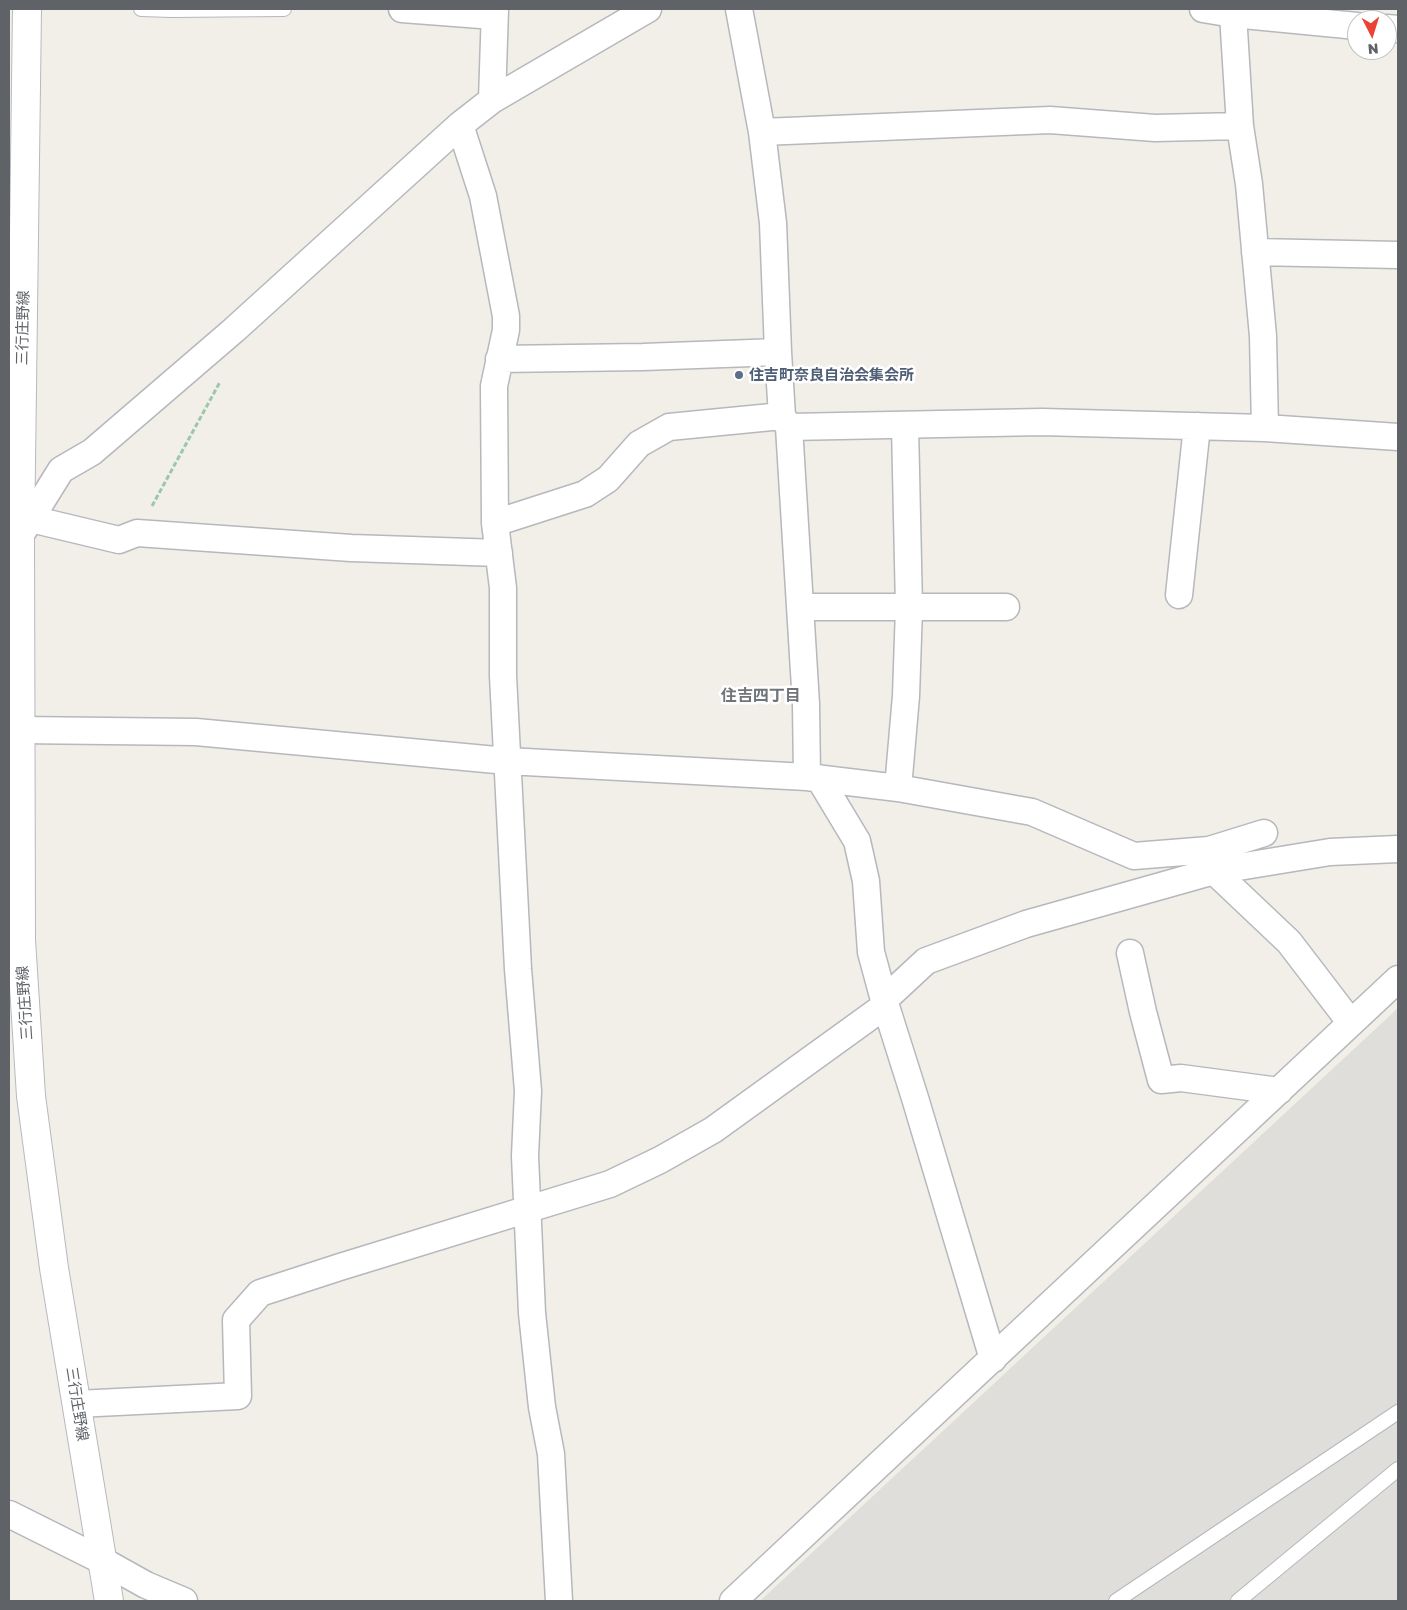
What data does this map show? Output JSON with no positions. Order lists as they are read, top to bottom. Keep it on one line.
{"streets":{"main road":["三行庄野線"]},"districts":["住吉四丁目"],"places":["住吉町奈良自治会集会所"],"north":"bottom"}
